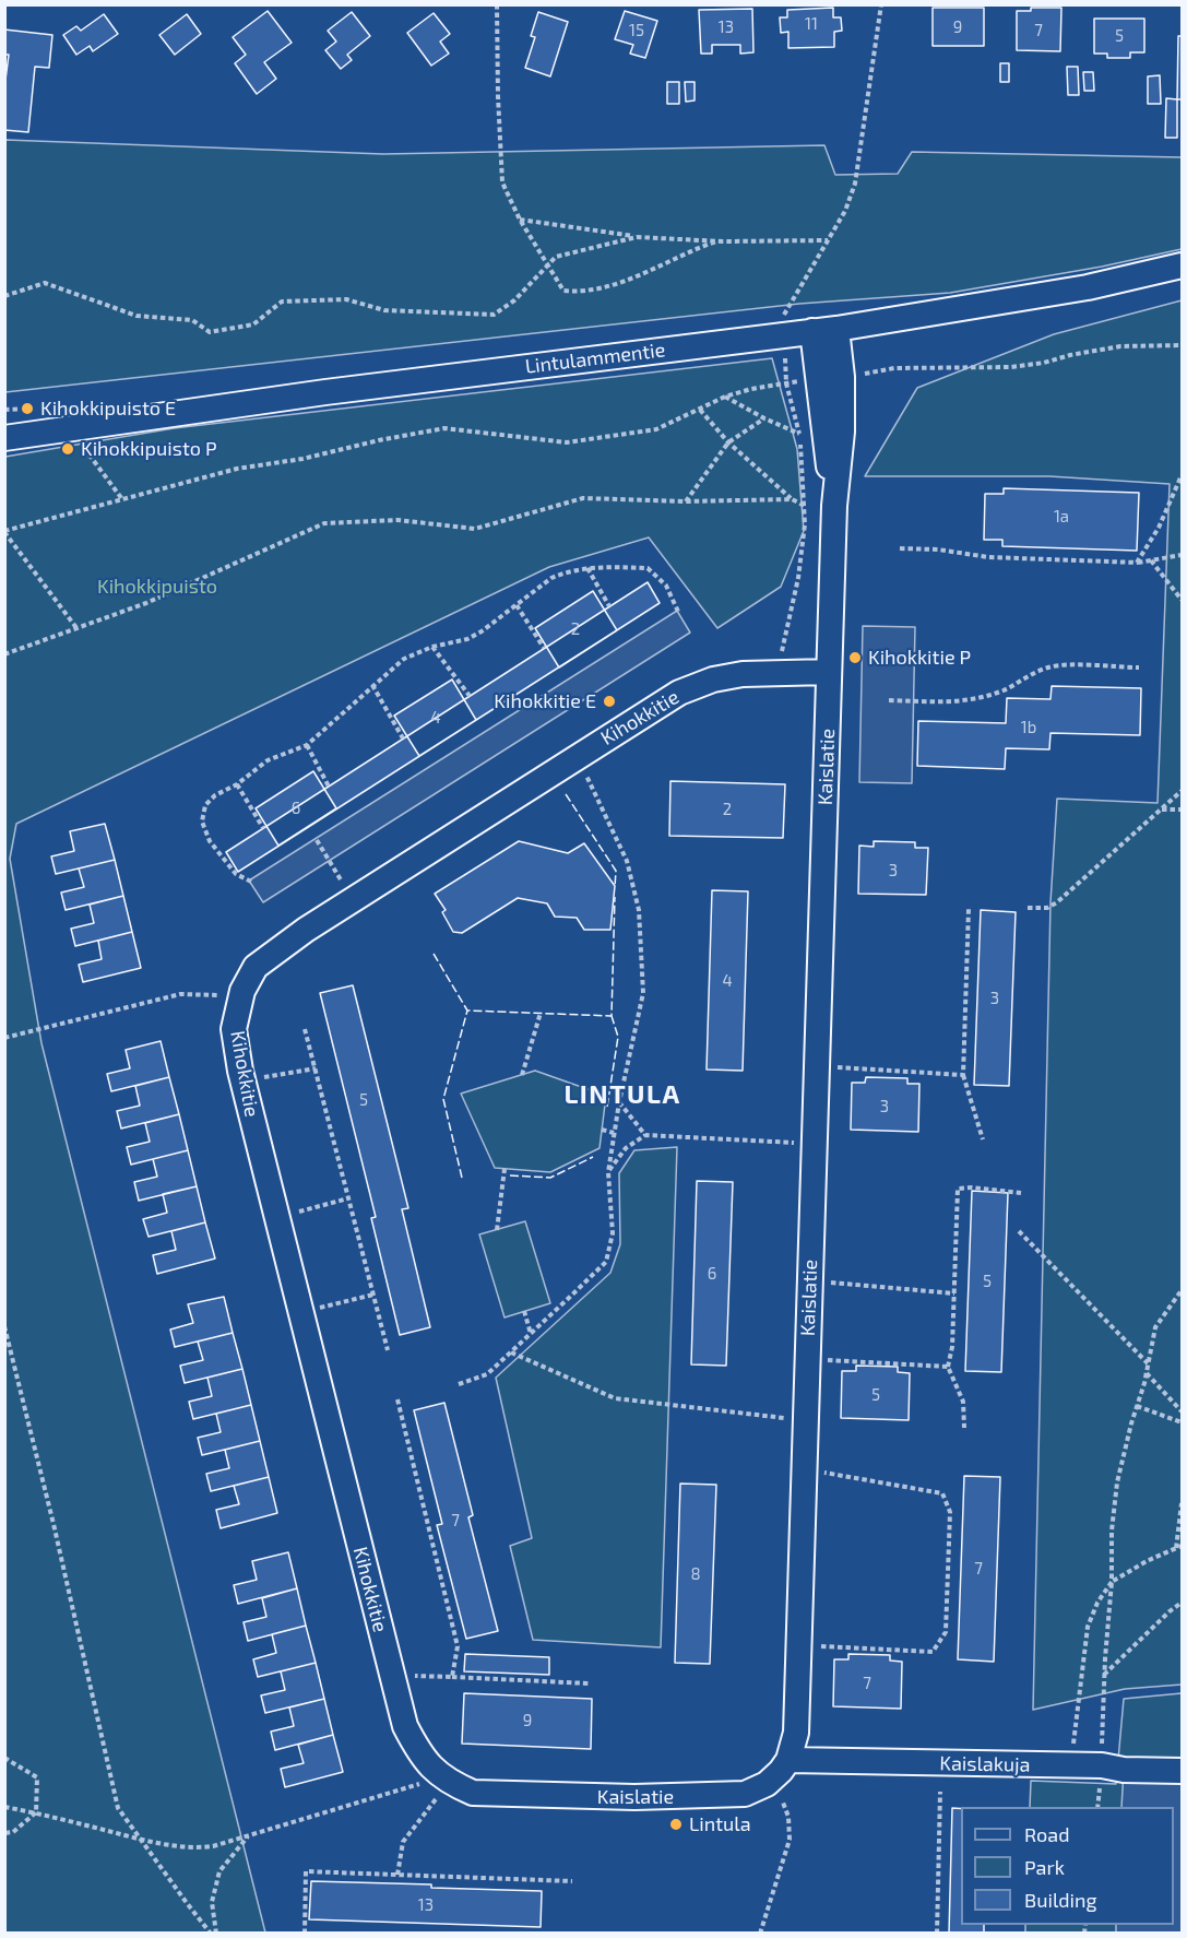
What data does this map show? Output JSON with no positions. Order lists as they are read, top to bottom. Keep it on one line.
{"streets":{"street":["Lintulammentie","Kihokkitie","Kaislatie","Kaislakuja"]},"crossings":[["Lintulammentie","Kaislatie"],["Kihokkitie","Kaislatie"],["Kaislatie","Kaislakuja"]],"districts":["LINTULA"],"parks":["Kihokkipuisto"],"places":["Kihokkipuisto E","Kihokkipuisto P","Kihokkitie P","Kihokkitie E","Lintula"],"house_numbers":["11","13","9","15","7","5","1a","2","4","1b","6","2","3","4","3","5","3","6","5","5","7","7","8","7","9","13"],"legend":["Road","Park","Building"]}
